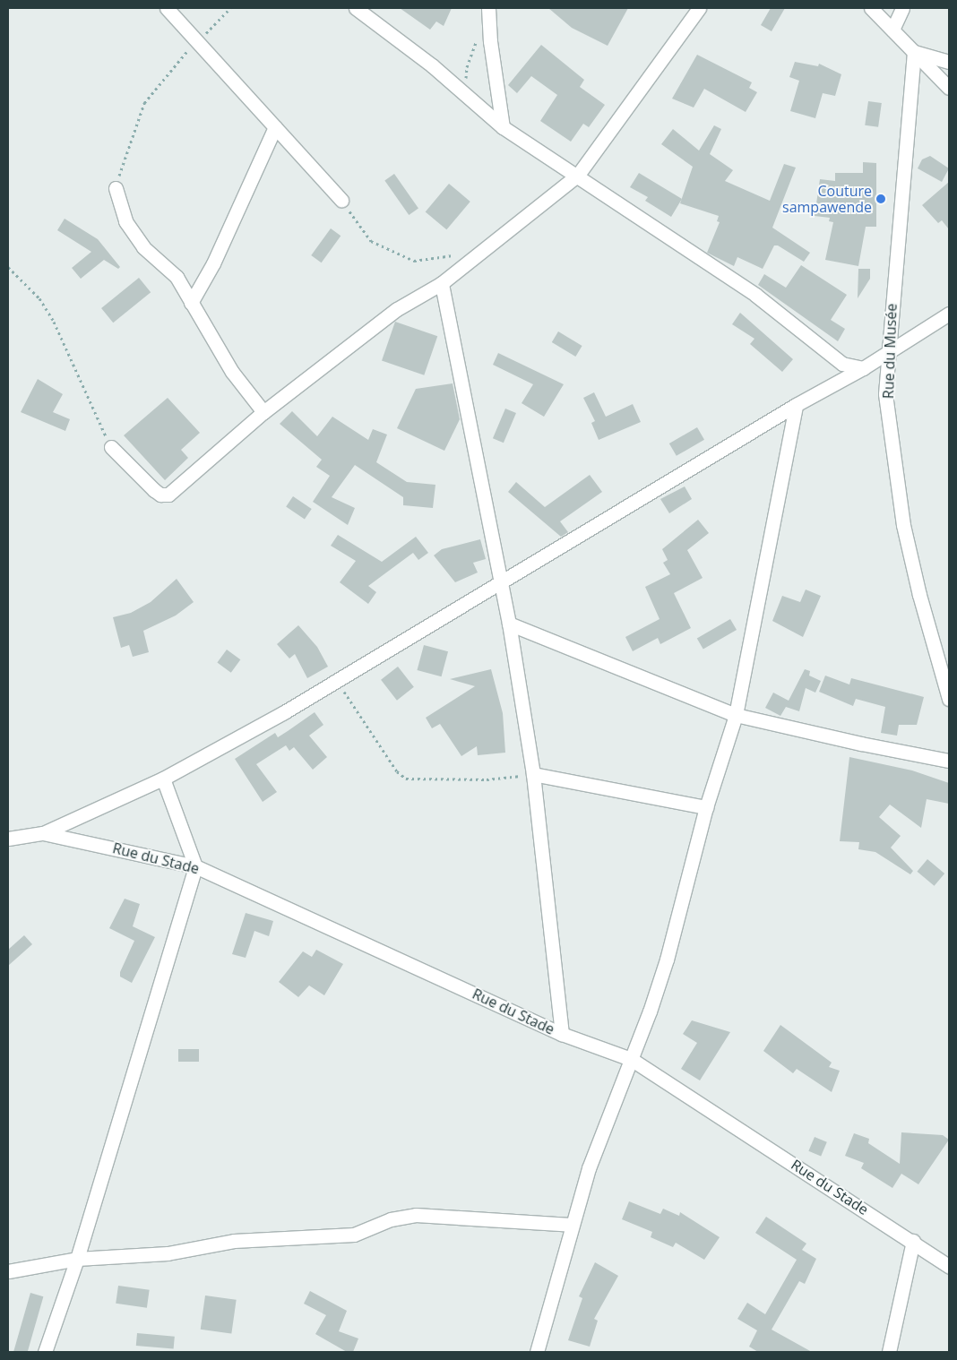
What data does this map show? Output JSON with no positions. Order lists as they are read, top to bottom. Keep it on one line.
{"streets":{"street":["Rue du Musée","Rue du Stade"]},"places":["Couture sampawende"]}
